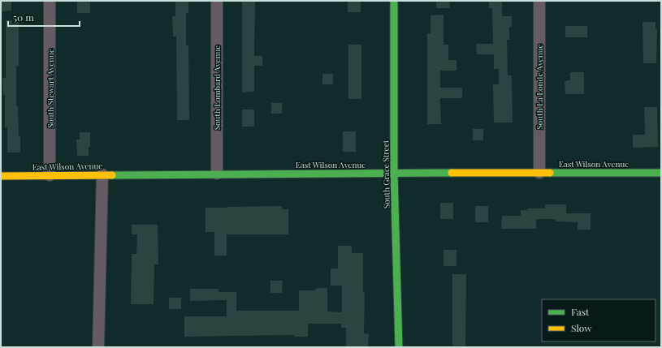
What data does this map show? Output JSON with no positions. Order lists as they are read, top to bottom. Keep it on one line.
{"streets":{"street":["South La Londe Avenue","South Lombard Avenue","South Stewart Avenue","East Wilson Avenue","South Grace Street"]},"crossings":[["South La Londe Avenue","East Wilson Avenue"],["South Lombard Avenue","East Wilson Avenue"],["South Stewart Avenue","East Wilson Avenue"],["East Wilson Avenue","South Grace Street"]],"legend":["Fast","Slow"],"scale_bar":"50 m"}
